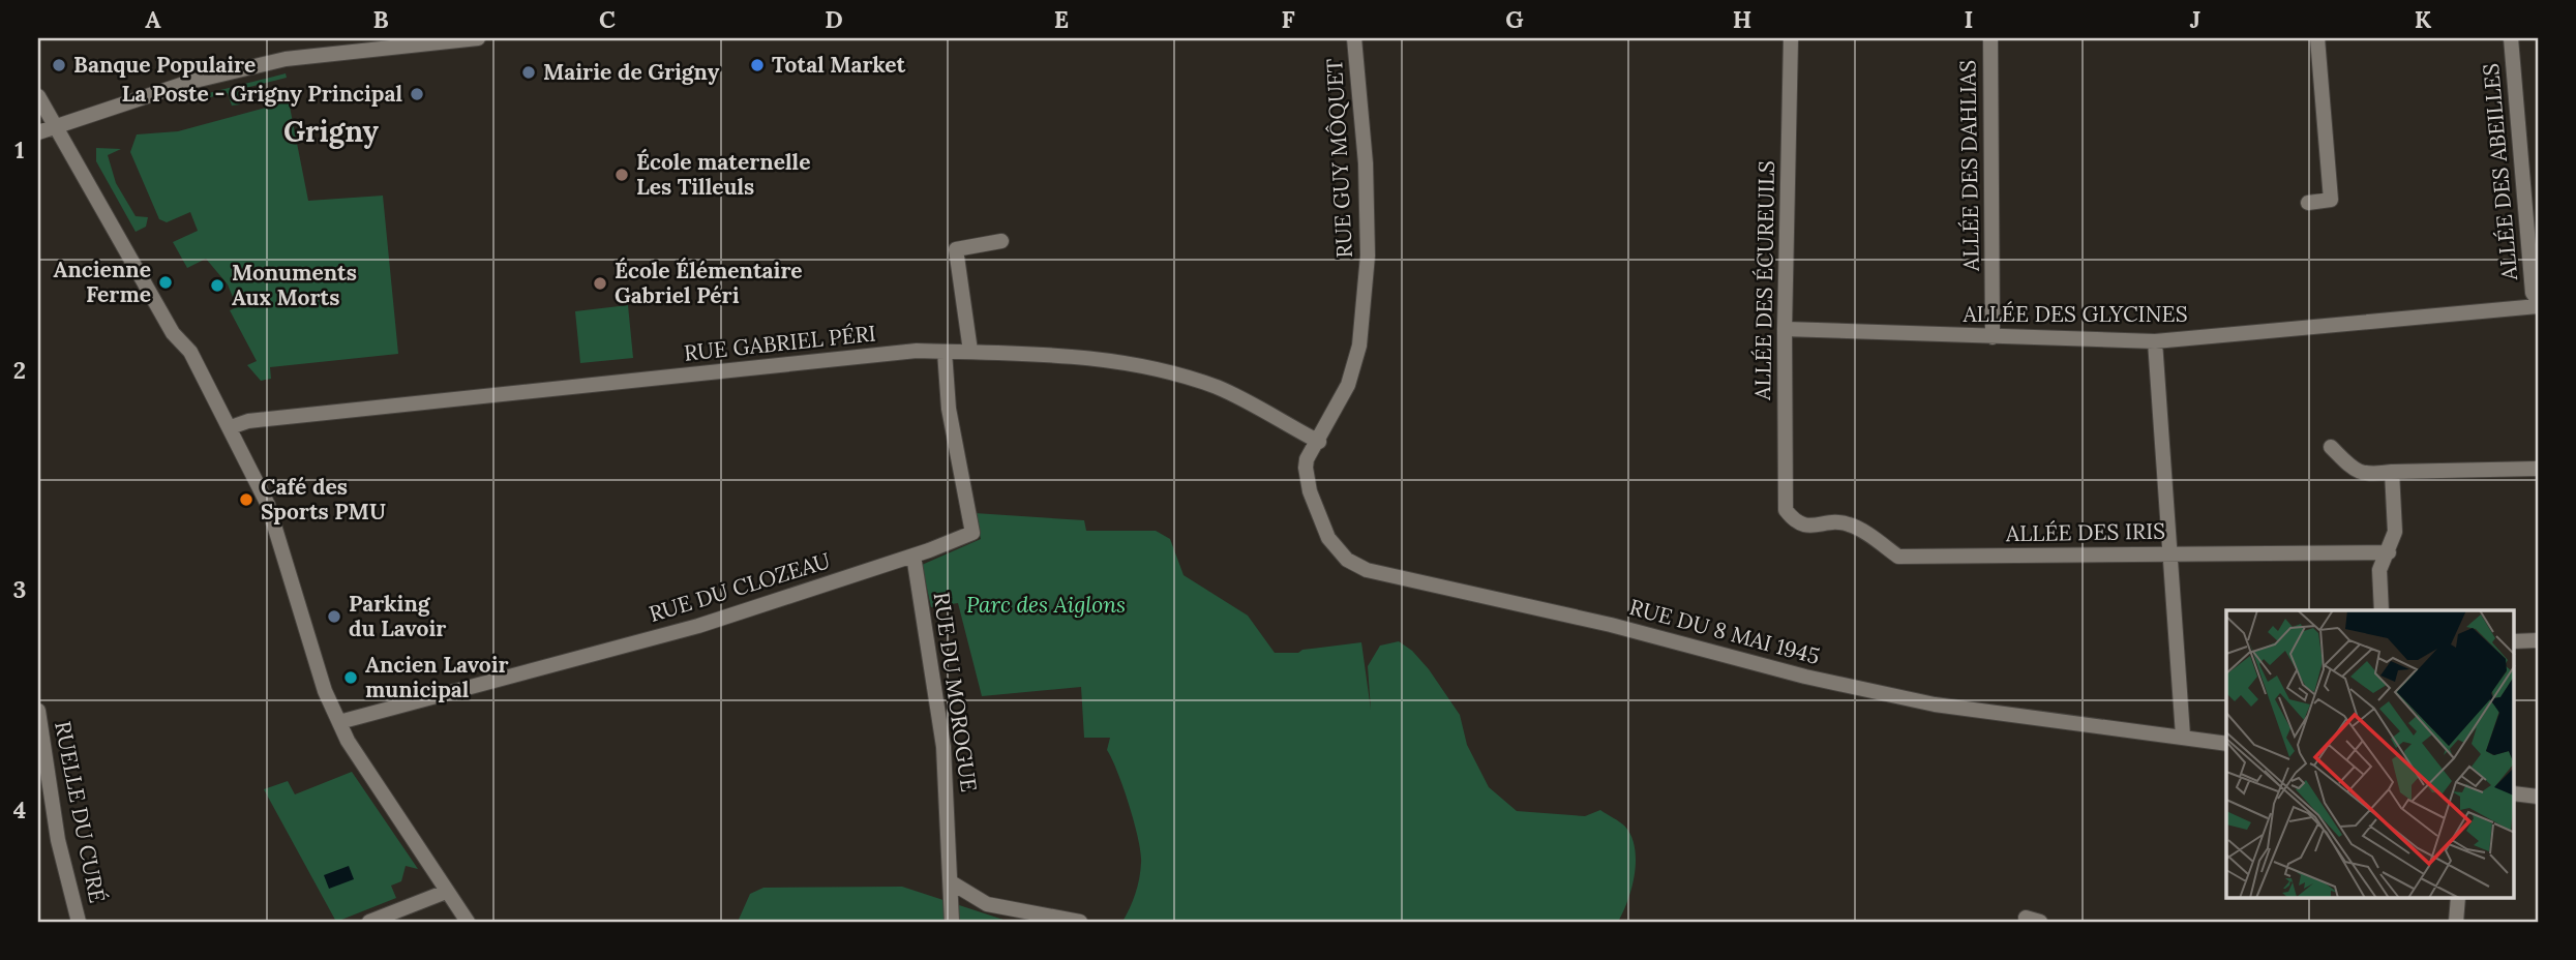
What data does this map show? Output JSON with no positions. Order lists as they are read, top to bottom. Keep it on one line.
{"streets":{"street":["RUE GUY MÔQUET","ALLÉE DES DAHLIAS","ALLÉE DES ABEILLES","ALLÉE DES ÉCUREUILS","ALLÉE DES GLYCINES","RUE GABRIEL PÉRI","ALLÉE DES IRIS","RUE DU CLOZEAU","RUE DU 8 MAI 1945","RUE DU MOROGUE","RUELLE DU CURÉ"]},"crossings":[["RUE GUY MÔQUET","RUE GABRIEL PÉRI"],["RUE GUY MÔQUET","RUE DU 8 MAI 1945"],["ALLÉE DES DAHLIAS","ALLÉE DES GLYCINES"],["ALLÉE DES ÉCUREUILS","ALLÉE DES GLYCINES"],["ALLÉE DES ÉCUREUILS","ALLÉE DES IRIS"],["RUE GABRIEL PÉRI","RUE DU CLOZEAU"],["RUE GABRIEL PÉRI","RUE DU 8 MAI 1945"],["RUE DU CLOZEAU","RUE DU MOROGUE"]],"districts":["Grigny"],"parks":["Parc des Aiglons"],"places":["Banque Populaire","Total Market","Mairie de Grigny","La Poste - Grigny Principal","École maternelle Les Tilleuls","Ancienne Ferme","École Élémentaire Gabriel Péri","Monuments Aux Morts","Café des Sports PMU","Parking du Lavoir","Ancien Lavoir municipal"],"grid":{"columns":["A","B","C","D","E","F","G","H","I","J","K"],"rows":["1","2","3","4"]}}
